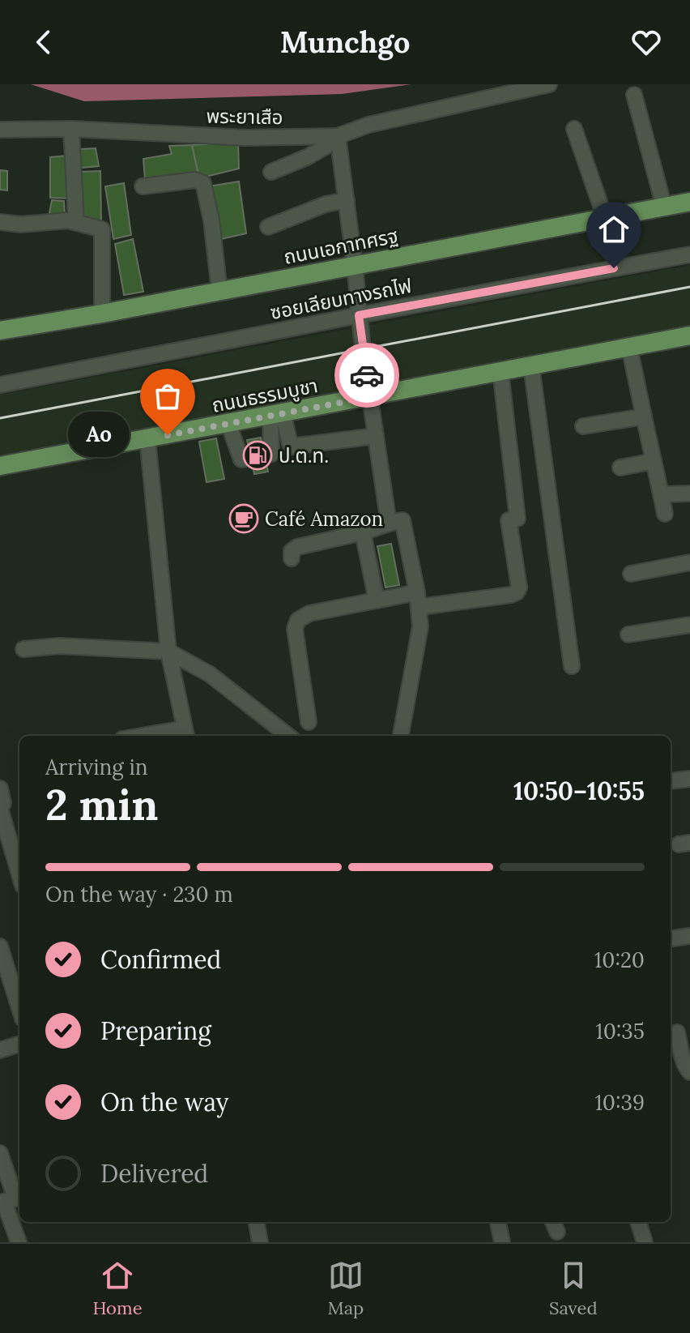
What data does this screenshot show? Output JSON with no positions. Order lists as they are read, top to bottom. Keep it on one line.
{"streets":{"main road":["ถนนเอกาทศรฐ","ถนนธรรมบูชา"],"street":["พระยาเสือ","ซอยเลียบทางรถไฟ"]},"places":{"other":["Ao"],"fuel station":["ป.ต.ท."],"cafe":["Café Amazon"]},"page":{"header":"Munchgo","bubble":"Ao","heading":["2 min","Arriving in","10:50–10:55"],"bar":"On the way · 230 m","list":[["Confirmed","10:20"],["Preparing","10:35"],["On the way","10:39"],"Delivered"],"tabs":["Home","Map","Saved"]}}
